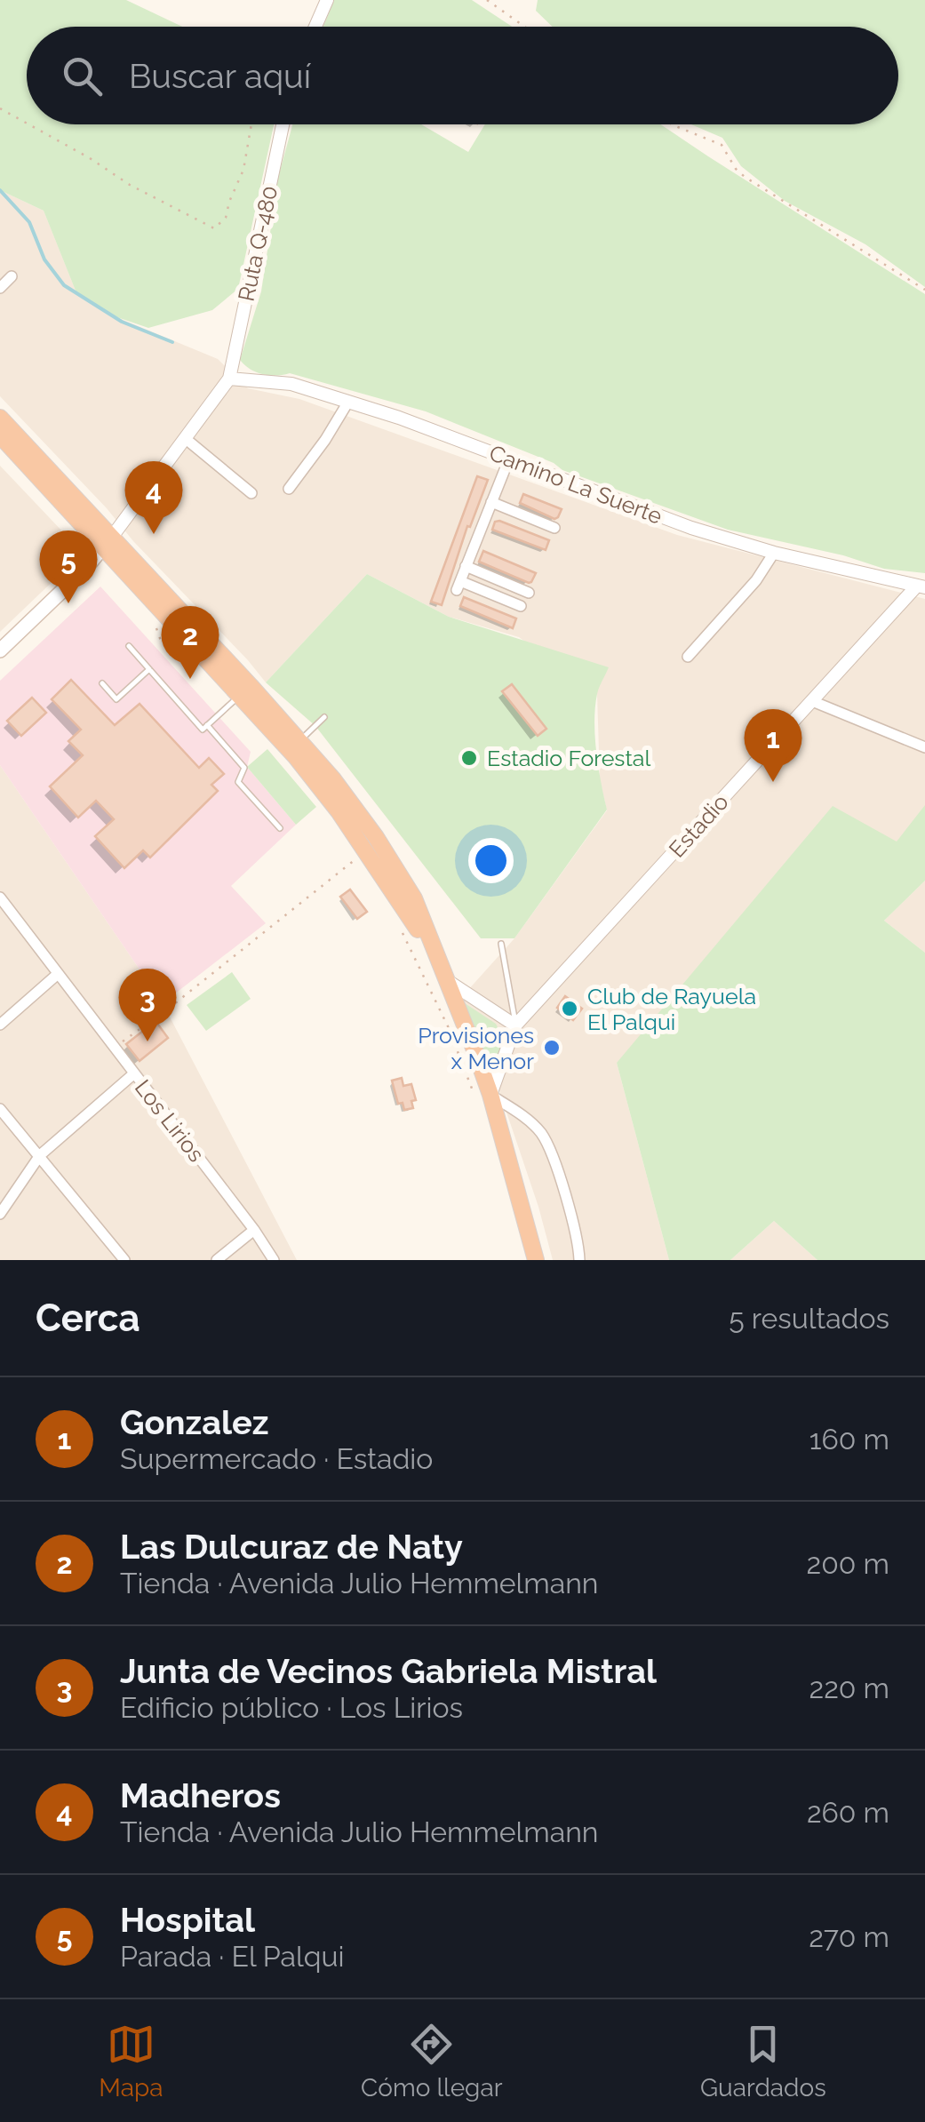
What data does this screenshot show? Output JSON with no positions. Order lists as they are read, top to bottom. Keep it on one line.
{"streets":{"street":["Ruta Q-480","Camino La Suerte","Estadio","Los Lirios"]},"crossings":[["Ruta Q-480","Camino La Suerte"],["Camino La Suerte","Estadio"]],"places":["Estadio Forestal","Club de Rayuela El Palqui","Provisiones x Menor"],"page":{"search":"Buscar aquí","pins":["4","5","2","1","3"],"heading":["Cerca","5 resultados"],"list":[{"mark":"1","name":"Gonzalez","note":"Supermercado · Estadio","value":"160 m"},{"mark":"2","name":"Las Dulcuraz de Naty","note":"Tienda · Avenida Julio Hemmelmann","value":"200 m"},{"mark":"3","name":"Junta de Vecinos Gabriela Mistral","note":"Edificio público · Los Lirios","value":"220 m"},{"mark":"4","name":"Madheros","note":"Tienda · Avenida Julio Hemmelmann","value":"260 m"},{"mark":"5","name":"Hospital","note":"Parada · El Palqui","value":"270 m"}],"nav":["Mapa","Cómo llegar","Guardados"]}}
